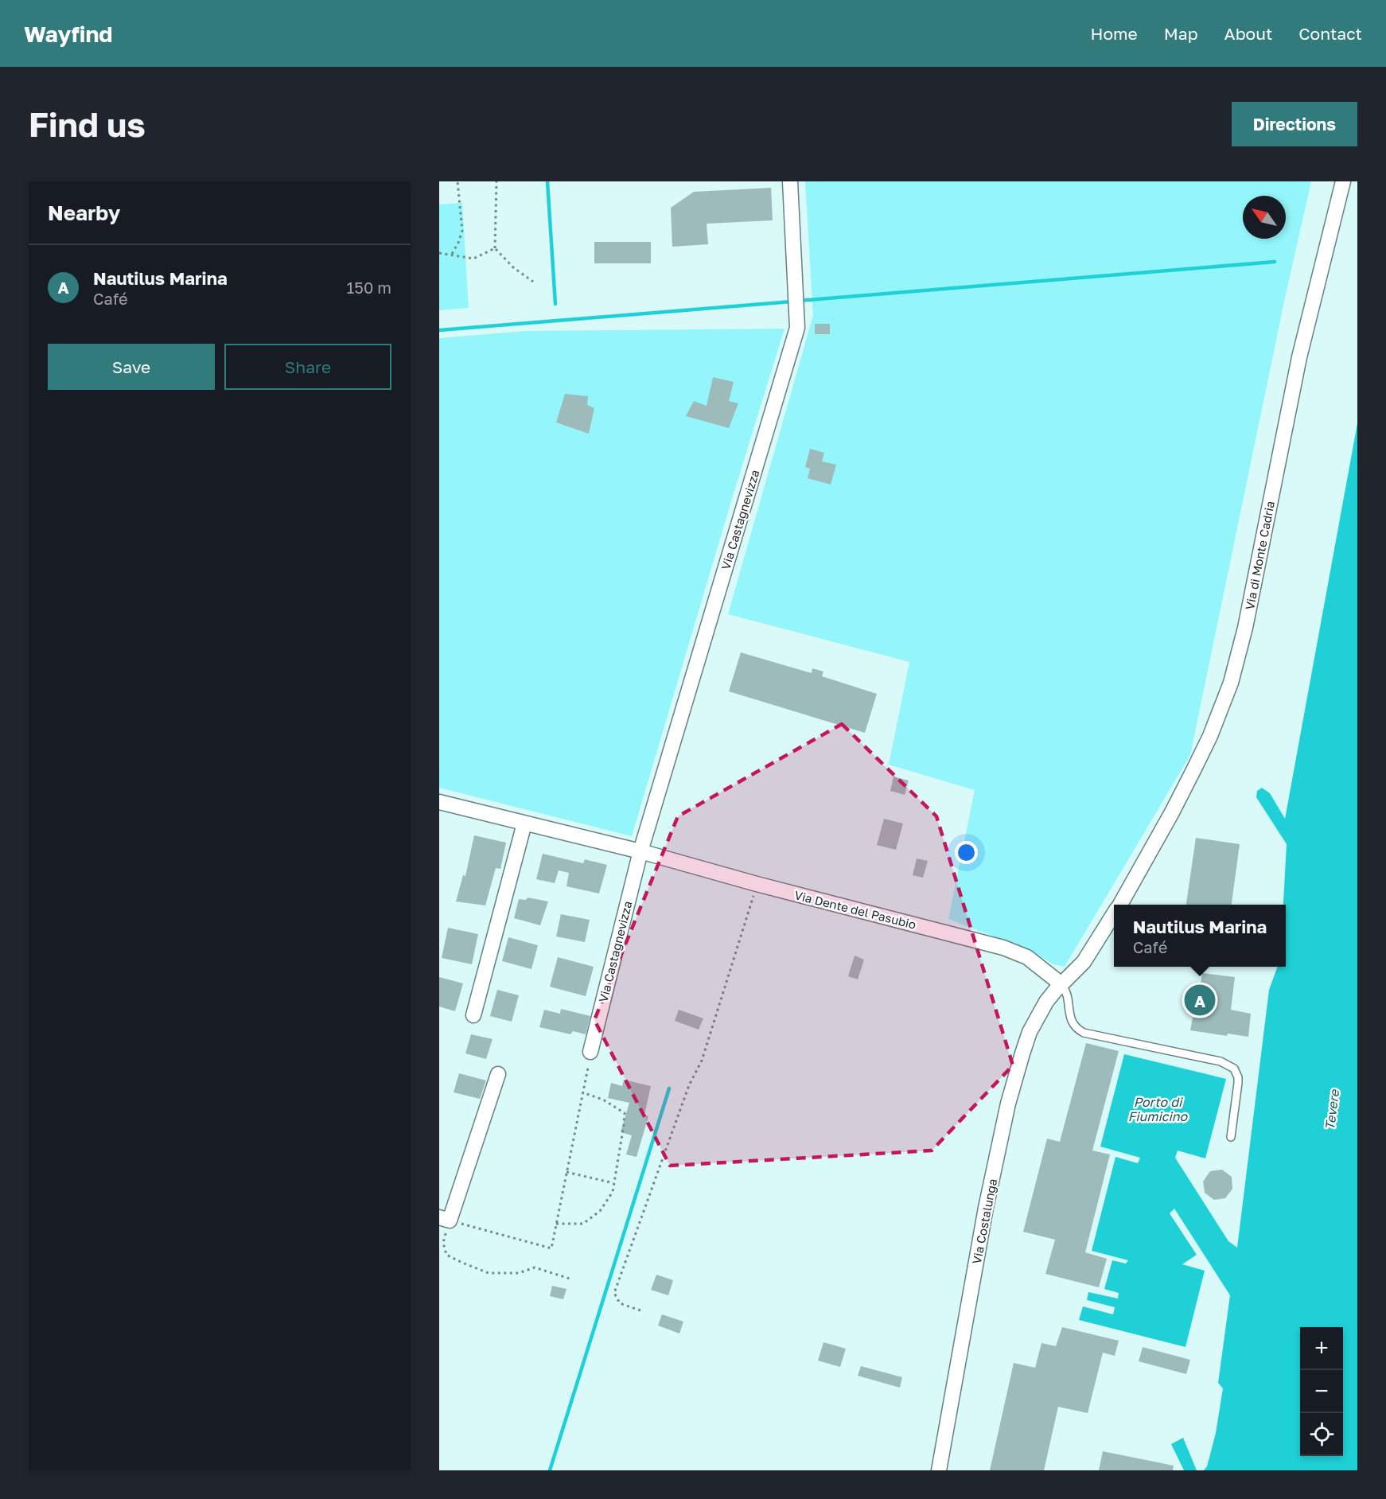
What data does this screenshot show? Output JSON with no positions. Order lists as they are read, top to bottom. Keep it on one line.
{"streets":{"street":["Via Castagnevizza","Via di Monte Cadria","Via Dente del Pasubio","Via Costalunga"]},"crossings":[["Via Castagnevizza","Via Dente del Pasubio"],["Via di Monte Cadria","Via Dente del Pasubio"],["Via di Monte Cadria","Via Costalunga"],["Via Dente del Pasubio","Via Costalunga"]],"water":["Porto di Fiumicino","Tevere"],"north":"top left","page":{"header":"Wayfind","nav":["Home","Map","About","Contact"],"buttons":["Directions",["Save","Share"]],"title":"Find us","heading":"Nearby","list":[{"mark":"A","name":"Nautilus Marina","note":"Café","value":"150 m"}],"popup":["Nautilus Marina","Café"],"pins":"A","map_buttons":["+","−"]}}
